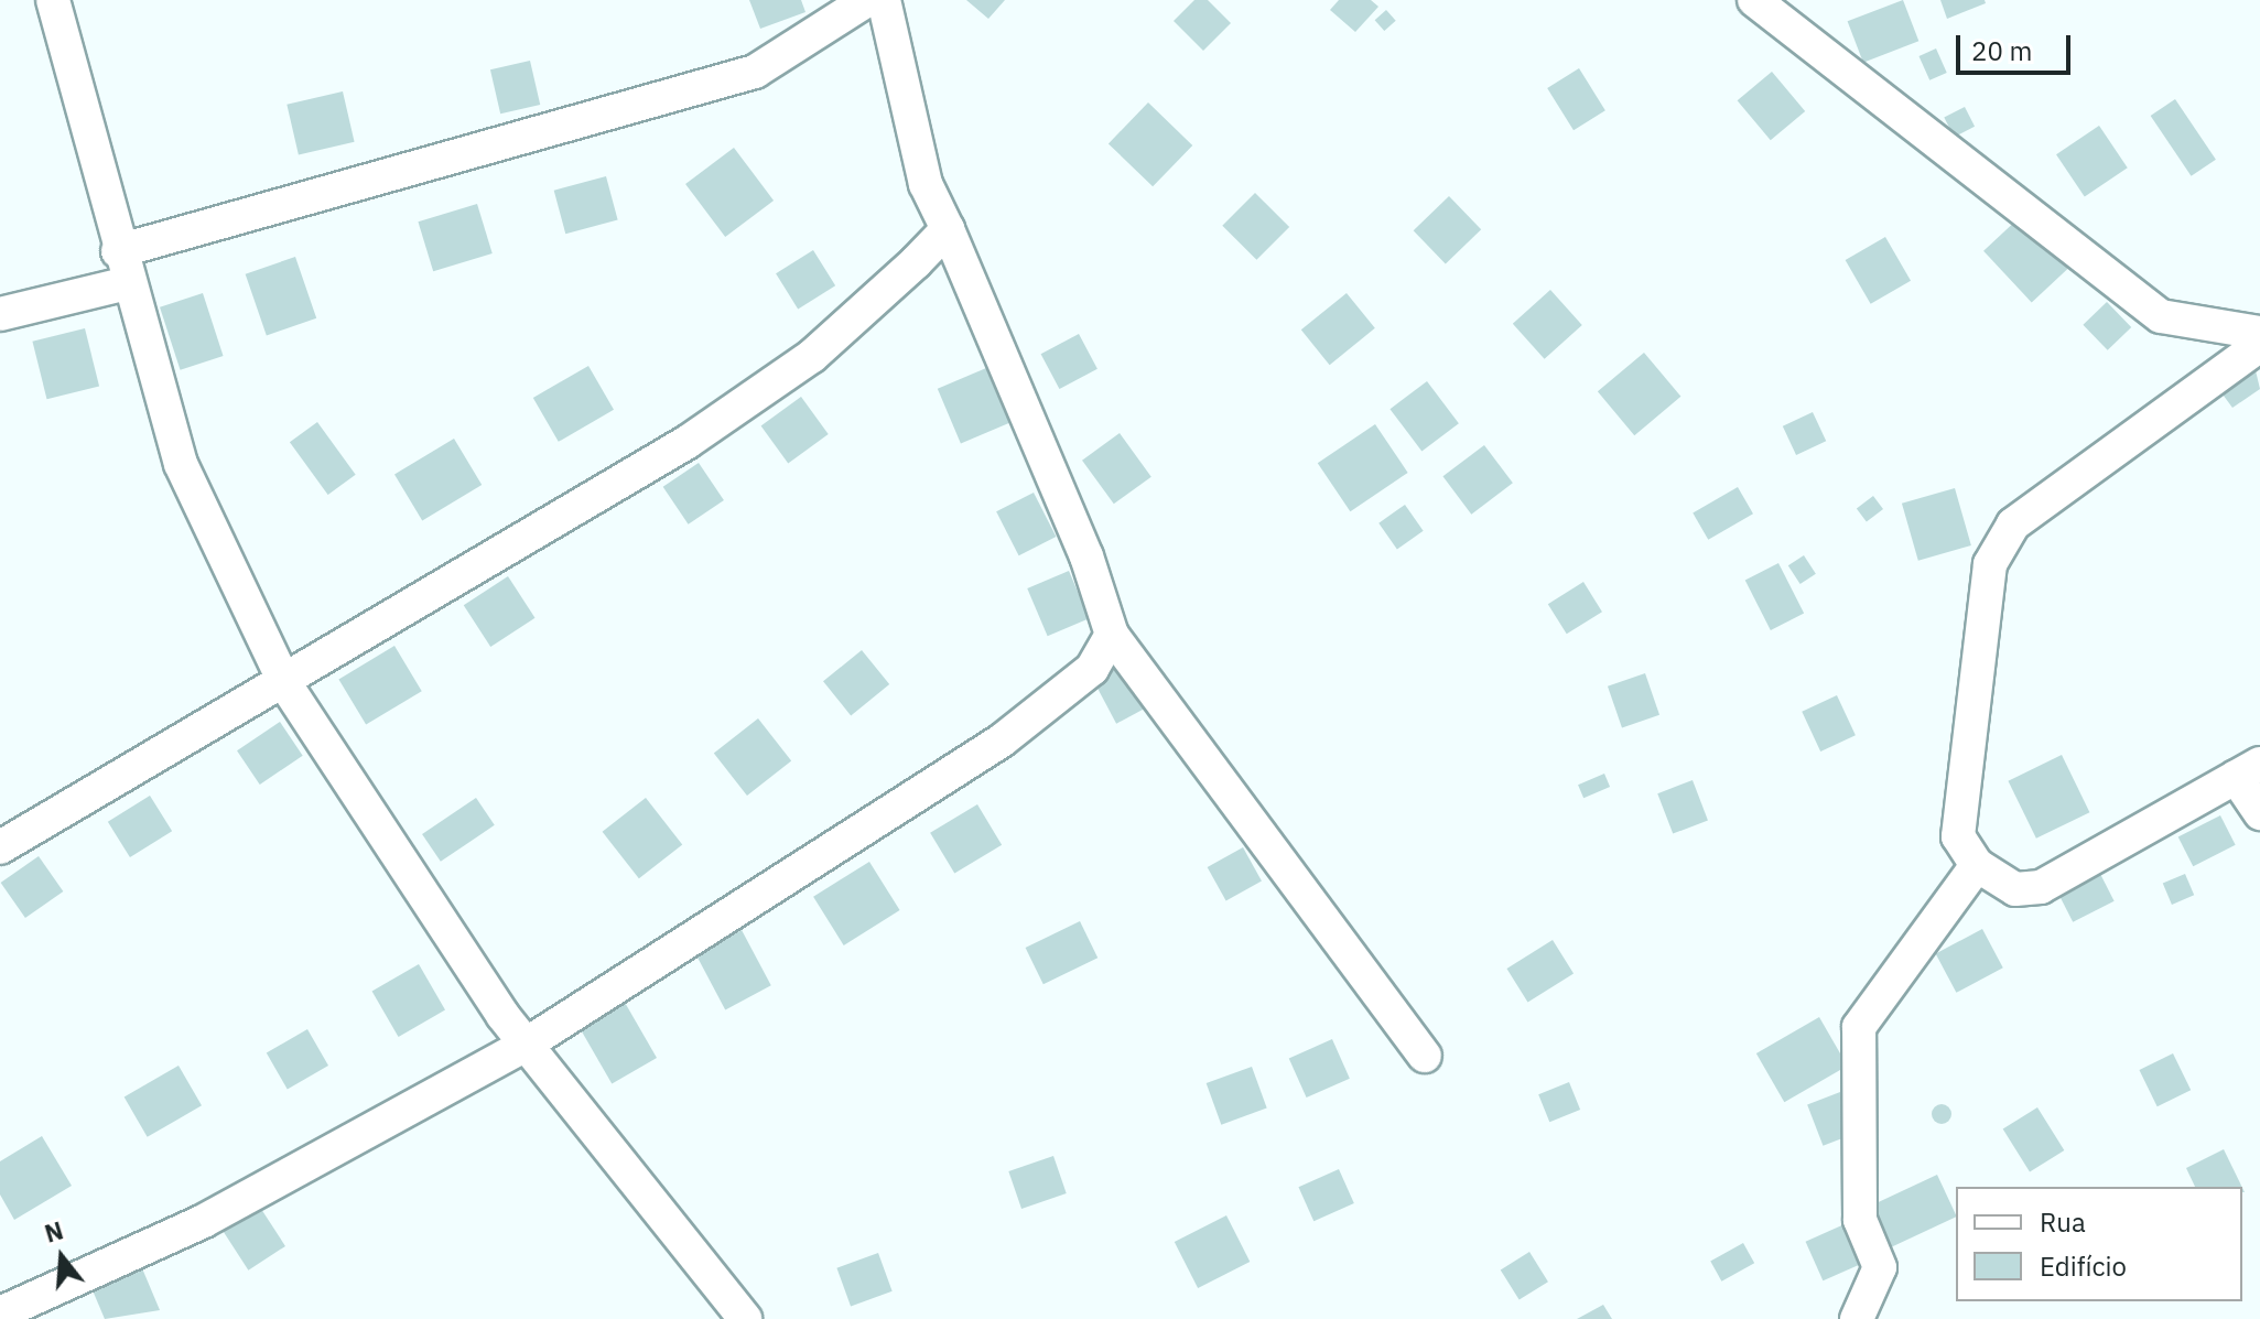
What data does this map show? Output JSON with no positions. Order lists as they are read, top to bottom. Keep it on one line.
{"legend":["Rua","Edifício"],"scale_bar":"20 m","north":"top"}
